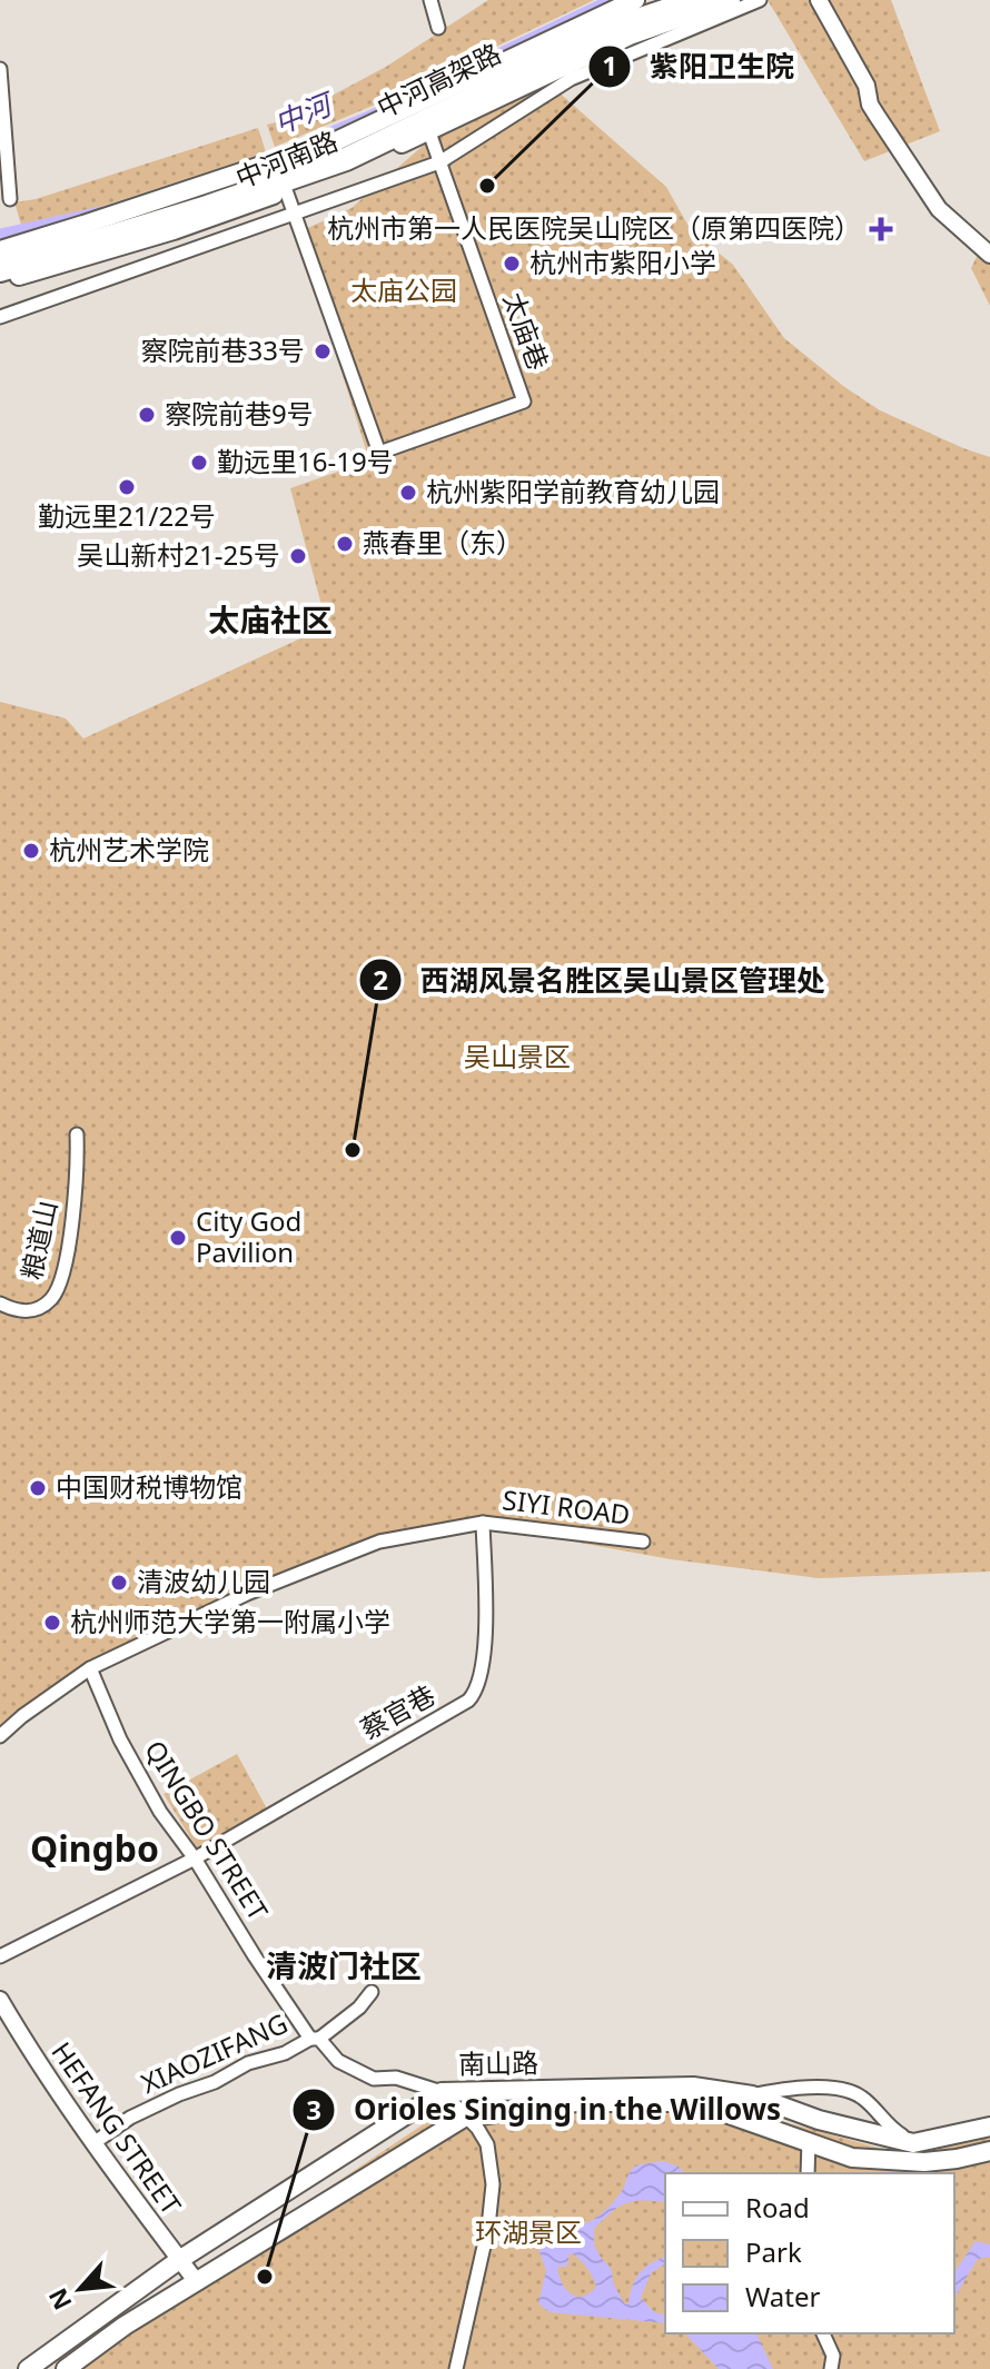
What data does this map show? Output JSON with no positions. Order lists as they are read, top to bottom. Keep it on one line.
{"streets":{"highway":["中河高架路"],"main road":["中河南路","南山路"],"street":["太庙巷","粮道山","SIYI ROAD","蔡官巷","QINGBO STREET","XIAOZIFANG","HEFANG STREET"]},"crossings":[["中河南路","太庙巷"],["SIYI ROAD","蔡官巷"],["SIYI ROAD","QINGBO STREET"],["蔡官巷","QINGBO STREET"],["QINGBO STREET","XIAOZIFANG"],["QINGBO STREET","南山路"],["XIAOZIFANG","HEFANG STREET"],["南山路","HEFANG STREET"]],"districts":["太庙社区","Qingbo","清波门社区"],"water":["中河"],"parks":["太庙公园","吴山景区","环湖景区"],"places":{"other":["紫阳卫生院","杭州市紫阳小学","察院前巷33号","察院前巷9号","勤远里16-19号","勤远里21/22号","杭州紫阳学前教育幼儿园","燕春里（东）","吴山新村21-25号","杭州艺术学院","西湖风景名胜区吴山景区管理处","City God Pavilion","中国财税博物馆","清波幼儿园","杭州师范大学第一附属小学","Orioles Singing in the Willows"],"health":["杭州市第一人民医院吴山院区（原第四医院）"]},"legend":["Road","Park","Water"],"north":"bottom left"}
